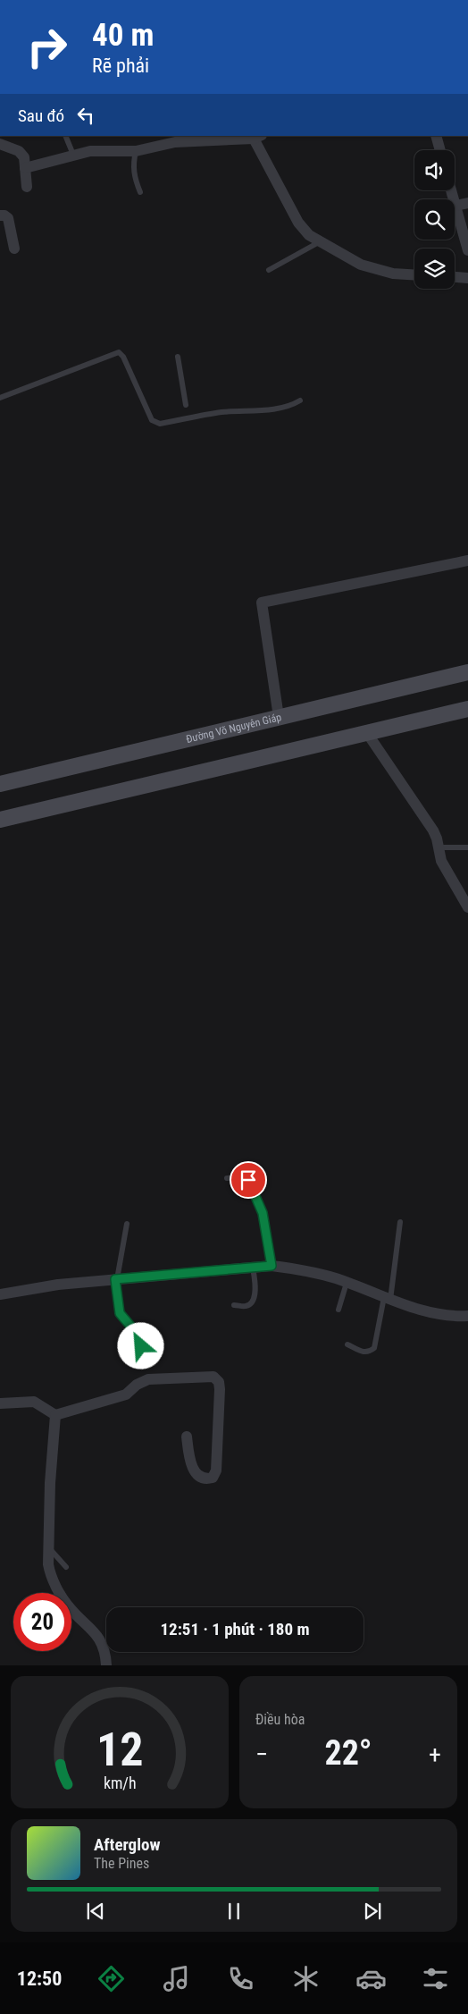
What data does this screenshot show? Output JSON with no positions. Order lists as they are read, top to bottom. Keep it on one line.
{"streets":{"main road":["Đường Võ Nguyên Giáp"]},"page":{"turn":["40 m","Rẽ phải"],"then":"Sau đó","limit":"20","trip":"12:51 · 1 phút · 180 m","tile":"Điều hòa","heat":["−","22°","+"],"song":["Afterglow","The Pines"],"tabs":"12:50","gauge":["12","km/h"]}}
